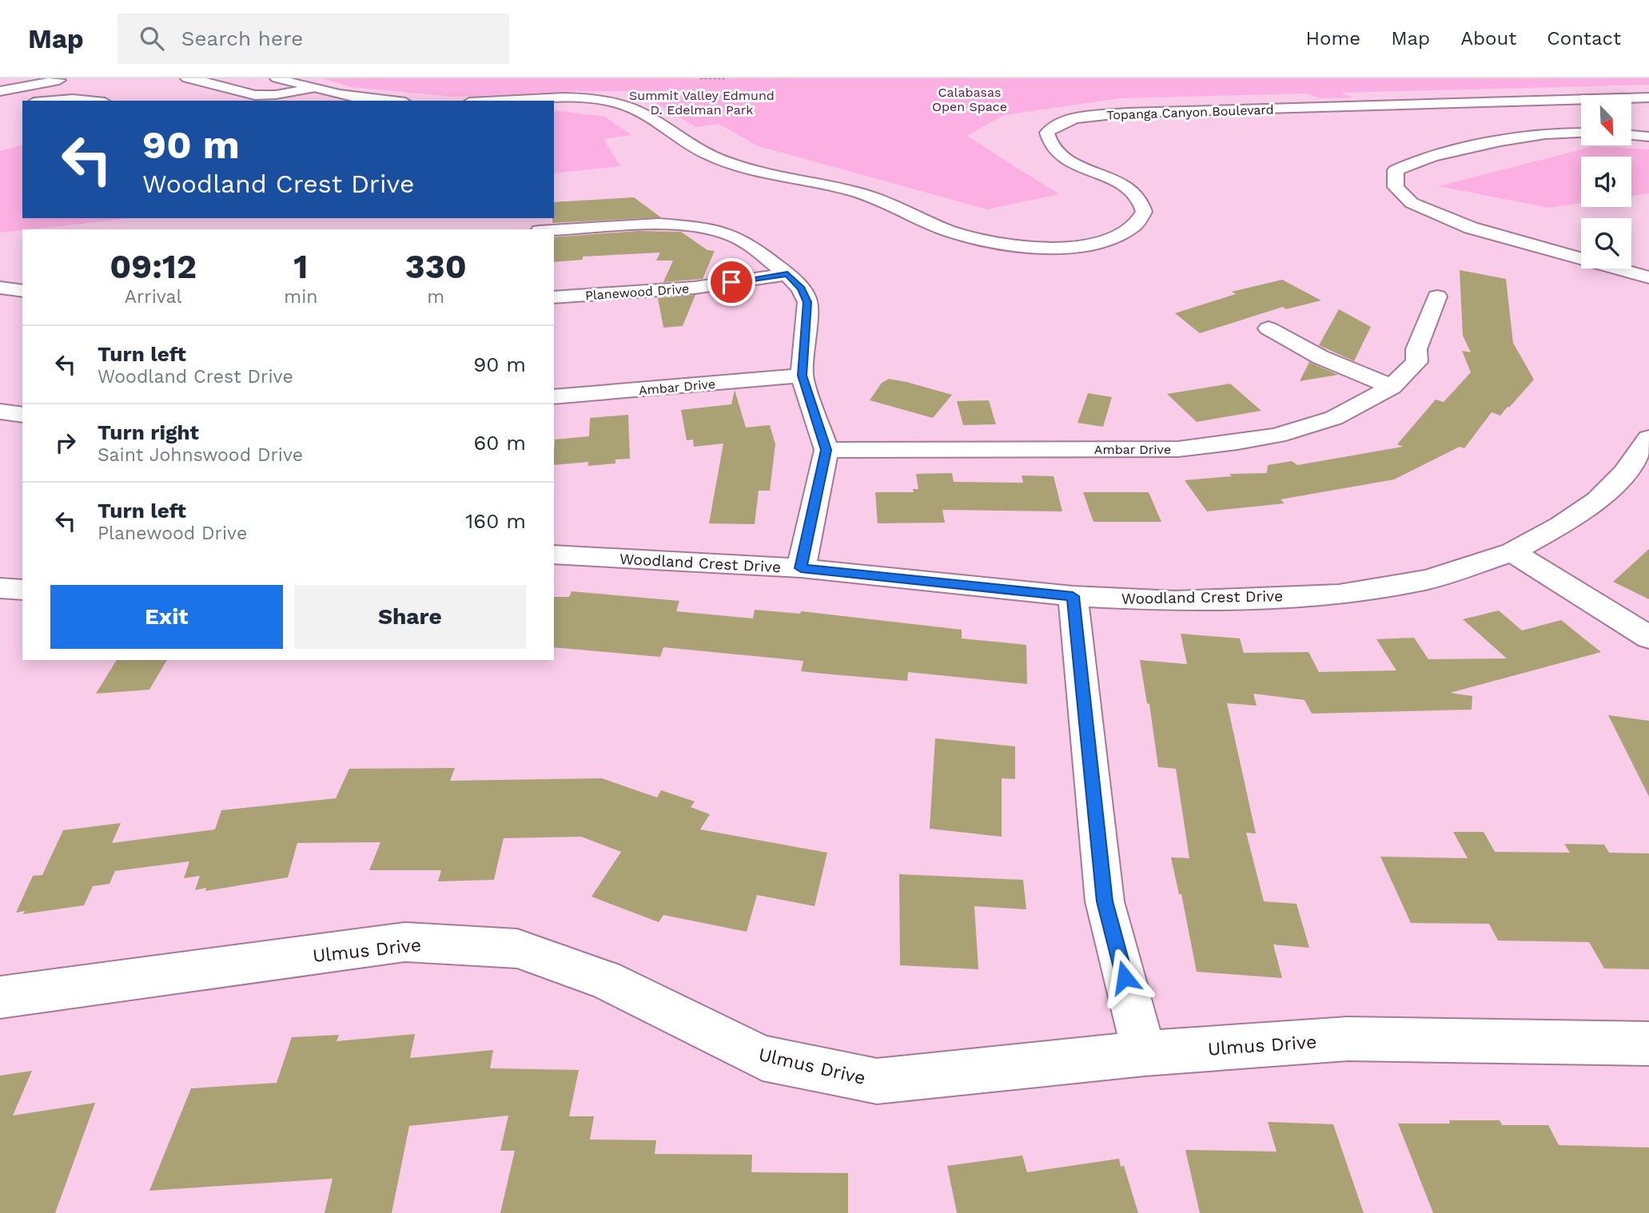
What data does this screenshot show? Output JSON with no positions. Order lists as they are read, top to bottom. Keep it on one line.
{"streets":{"street":["Topanga Canyon Boulevard","Planewood Drive","Ambar Drive","Woodland Crest Drive","Ulmus Drive"]},"parks":["Calabasas Open Space","Summit Valley Edmund D. Edelman Park"],"north":"bottom right","page":{"header":"Map","search":"Search here","nav":["Home","Map","About","Contact"],"turn":["90 m","Woodland Crest Drive"],"eta":["09:12","Arrival","1","min","330","m"],"list":[{"name":"Turn left","note":"Woodland Crest Drive","value":"90 m"},{"name":"Turn right","note":"Saint Johnswood Drive","value":"60 m"},{"name":"Turn left","note":"Planewood Drive","value":"160 m"}],"buttons":["Exit","Share"]}}
